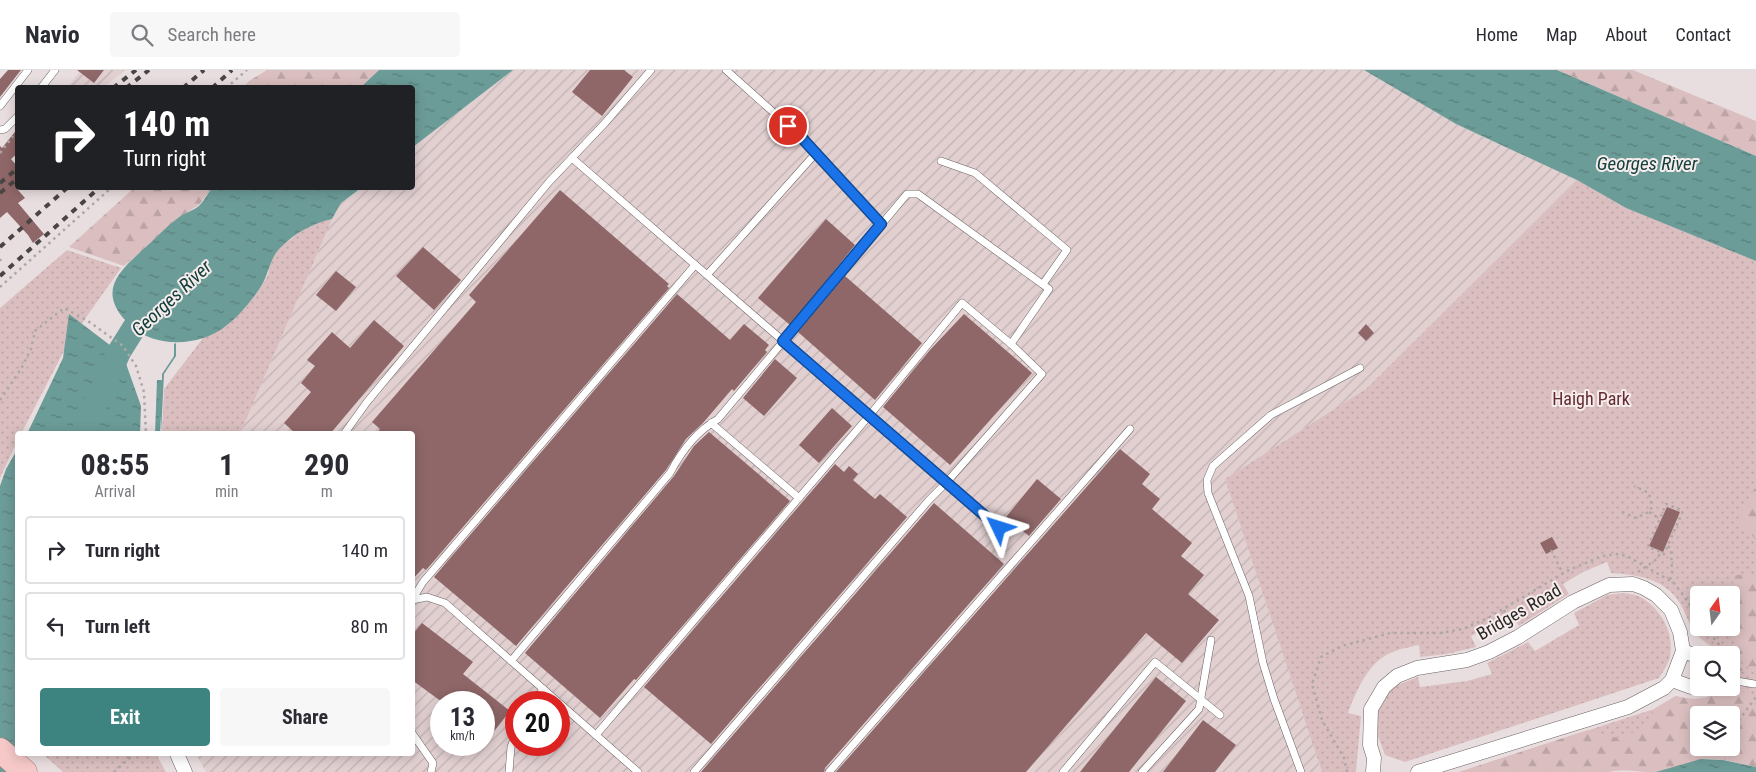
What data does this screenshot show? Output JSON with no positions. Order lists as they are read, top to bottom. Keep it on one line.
{"streets":{"street":["Bridges Road"]},"water":["Georges River"],"parks":["Haigh Park"],"north":"top","page":{"header":"Navio","search":"Search here","nav":["Home","Map","About","Contact"],"turn":["140 m","Turn right"],"eta":["08:55","Arrival","1","min","290","m"],"list":[{"name":"Turn right","value":"140 m"},{"name":"Turn left","value":"80 m"}],"buttons":["Exit","Share"],"speed":"13 km/h","limit":"20"}}
